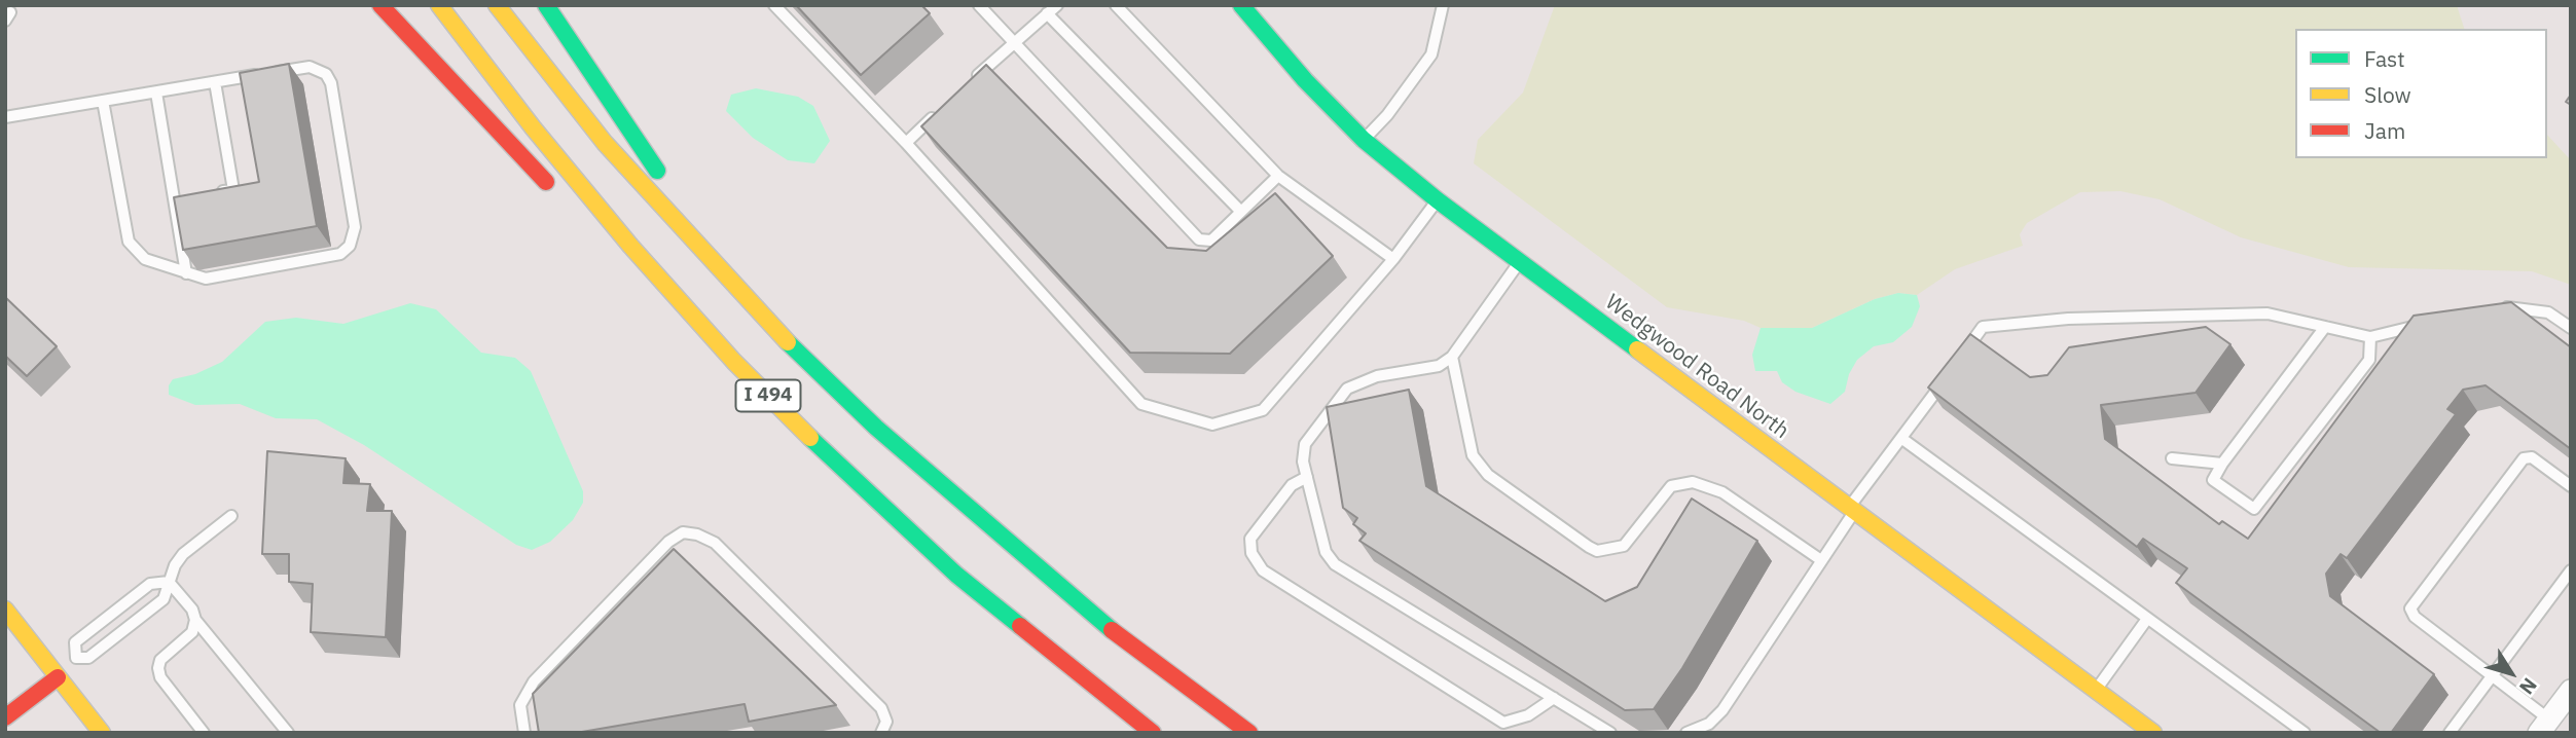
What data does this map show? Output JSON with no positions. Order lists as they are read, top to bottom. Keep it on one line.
{"streets":{"main road":["Wedgwood Road North","I 494"]},"legend":["Fast","Slow","Jam"],"north":"bottom right"}
